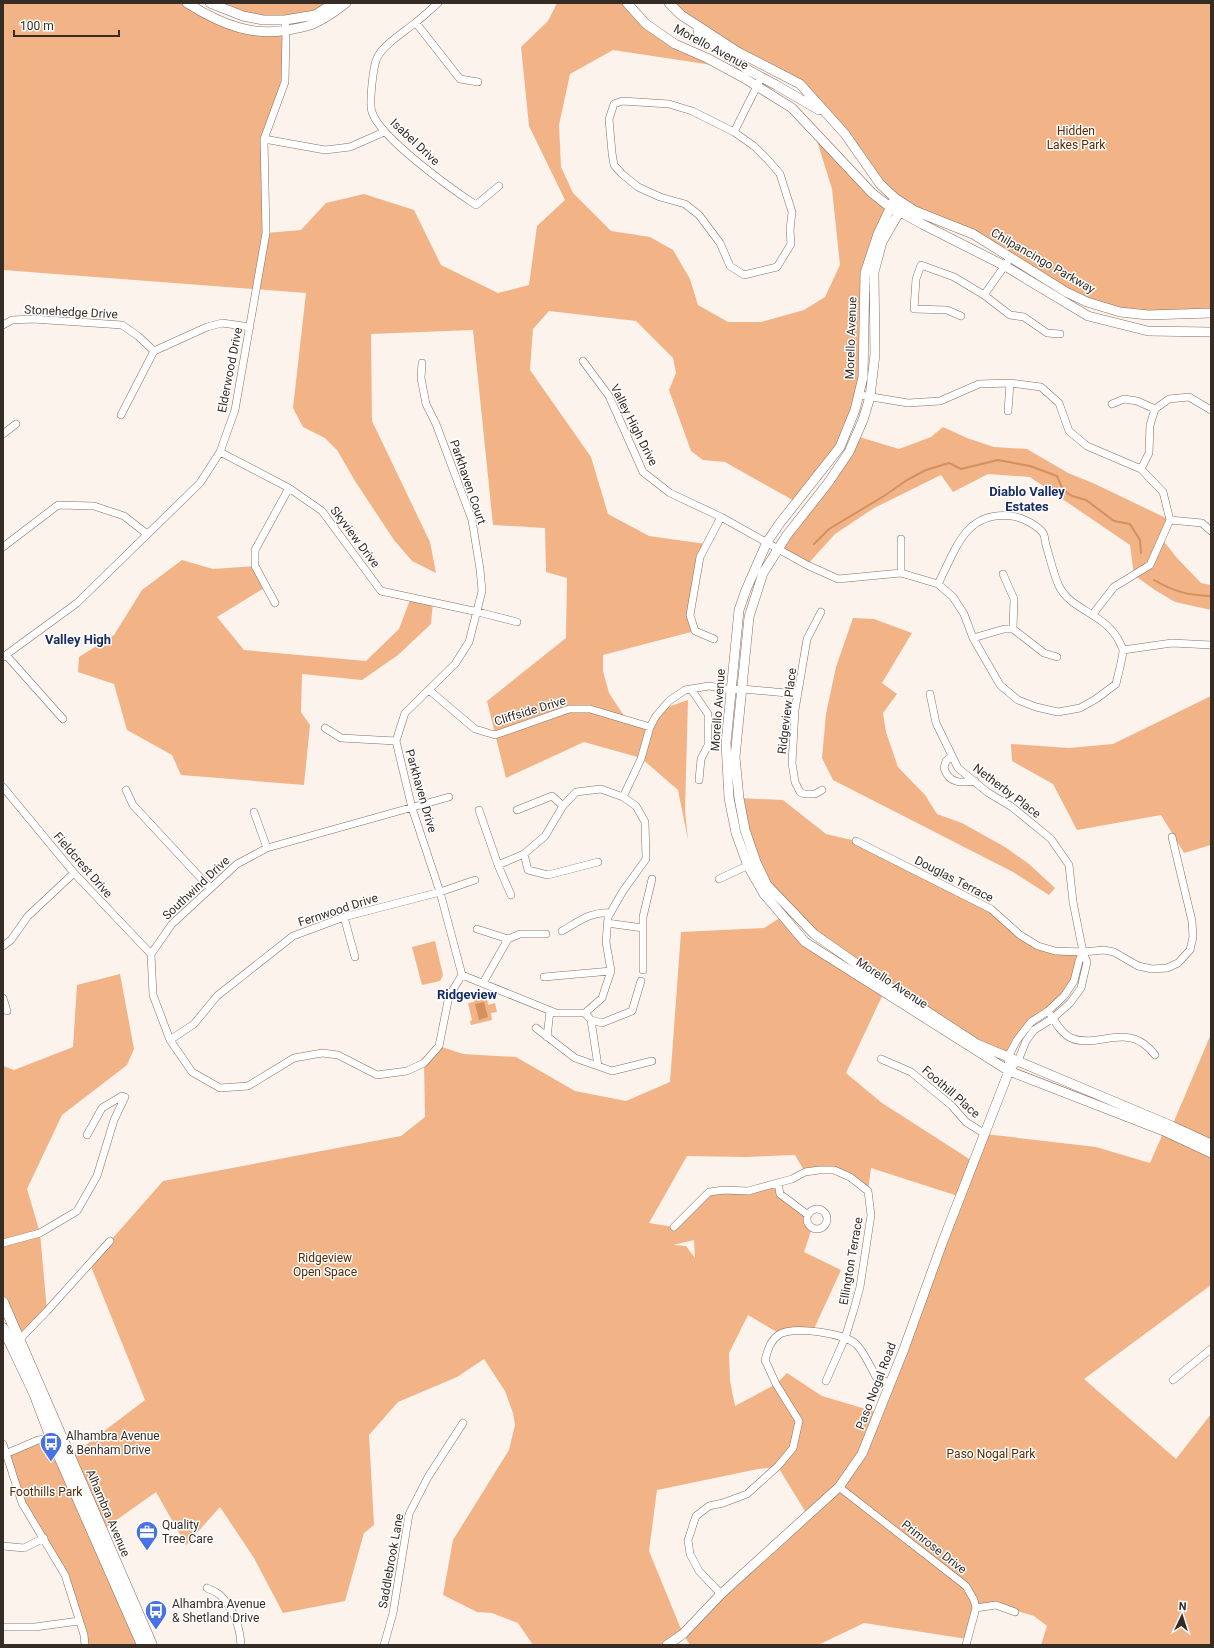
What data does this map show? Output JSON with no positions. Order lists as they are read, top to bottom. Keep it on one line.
{"streets":{"main road":["Alhambra Avenue"],"street":["Morello Avenue","Isabel Drive","Chilpancingo Parkway","Stonehedge Drive","Elderwood Drive","Valley High Drive","Parkhaven Court","Skyview Drive","Cliffside Drive","Ridgeview Place","Parkhaven Drive","Netherby Place","Fieldcrest Drive","Douglas Terrace","Southwind Drive","Fernwood Drive","Foothill Place","Ellington Terrace","Paso Nogal Road","Primrose Drive","Saddlebrook Lane"]},"crossings":[["Morello Avenue","Chilpancingo Parkway"],["Morello Avenue","Valley High Drive"],["Morello Avenue","Netherby Place"],["Morello Avenue","Paso Nogal Road"],["Elderwood Drive","Skyview Drive"],["Parkhaven Court","Skyview Drive"],["Parkhaven Court","Parkhaven Drive"],["Skyview Drive","Parkhaven Drive"],["Cliffside Drive","Parkhaven Drive"],["Parkhaven Drive","Southwind Drive"],["Parkhaven Drive","Fernwood Drive"],["Netherby Place","Douglas Terrace"],["Fieldcrest Drive","Southwind Drive"],["Foothill Place","Paso Nogal Road"],["Paso Nogal Road","Primrose Drive"]],"districts":["Diablo Valley Estates","Valley High","Ridgeview"],"parks":["Hidden Lakes Park","Ridgeview Open Space","Paso Nogal Park","Foothills Park"],"places":{"bus stop":["Alhambra Avenue & Benham Drive","Alhambra Avenue & Shetland Drive"],"office":["Quality Tree Care"]},"scale_bar":"100 m","north":"top"}
